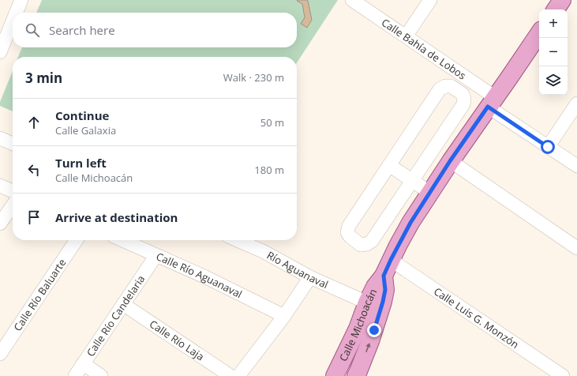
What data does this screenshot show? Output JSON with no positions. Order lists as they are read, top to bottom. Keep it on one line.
{"streets":{"main road":["Calle Michoacán"],"street":["Calle Bahía de Lobos","Río Aguanaval","Calle Río Aguanaval","Calle Río Baluarte","Calle Río Candelaria","Calle Luis G. Monzón","Calle Río Laja"]},"crossings":[["Calle Bahía de Lobos","Calle Michoacán"],["Río Aguanaval","Calle Michoacán"],["Calle Río Aguanaval","Calle Río Candelaria"],["Calle Río Candelaria","Calle Río Laja"],["Calle Luis G. Monzón","Calle Michoacán"]],"page":{"map_buttons":["+","−"],"search":"Search here","heading":["3 min","Walk · 230 m"],"list":[["Continue","Calle Galaxia","50 m"],["Turn left","Calle Michoacán","180 m"],"Arrive at destination"]}}
